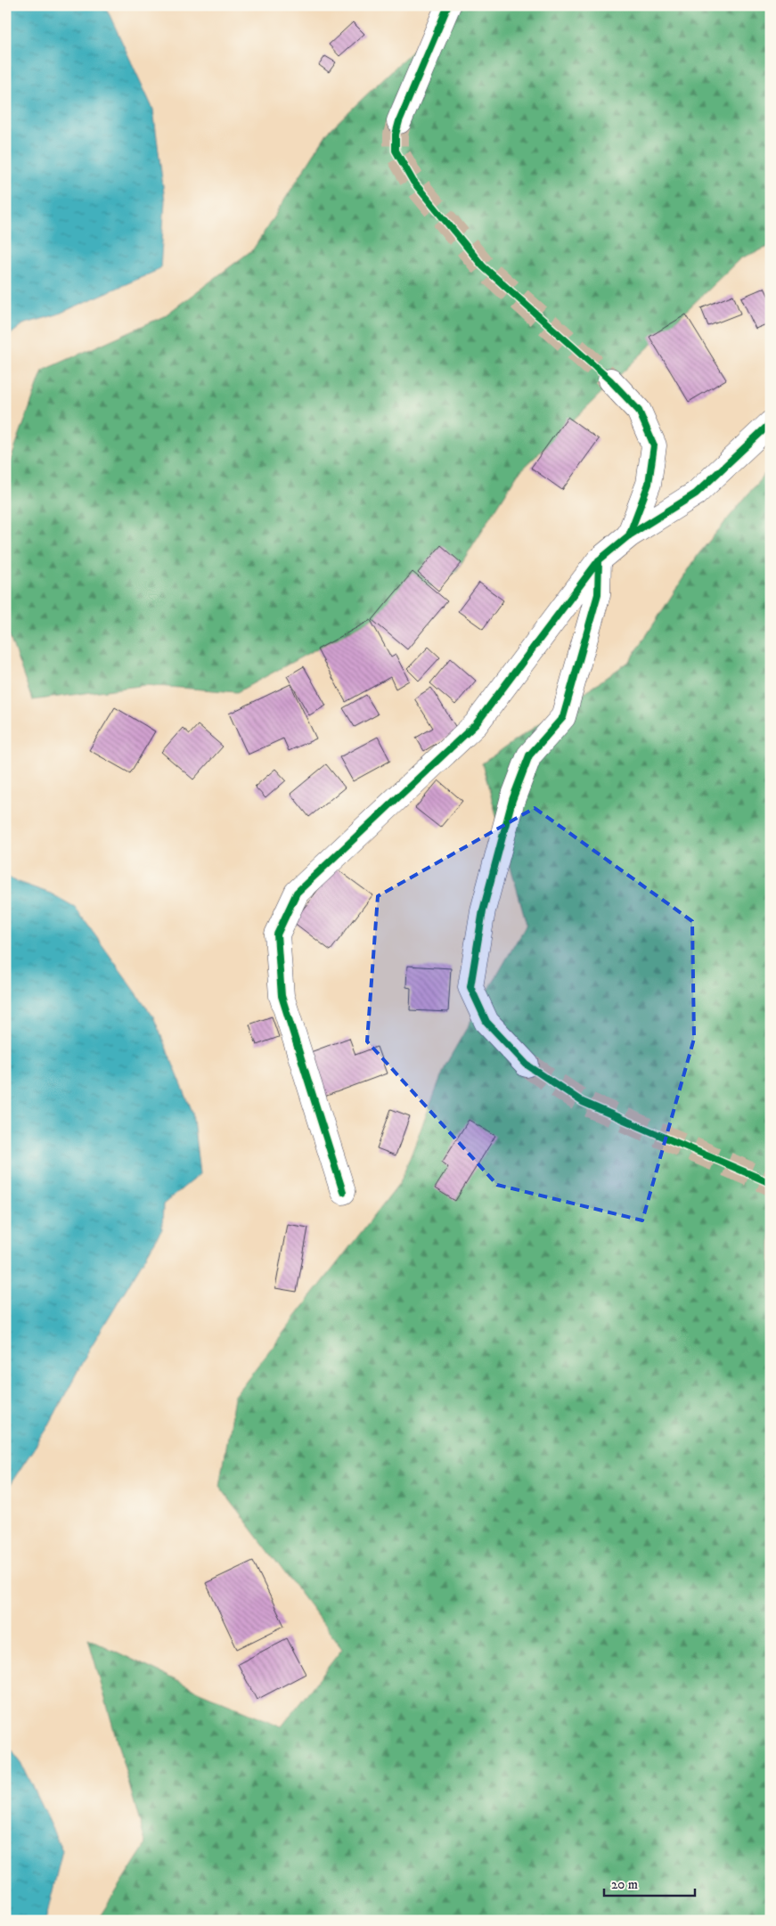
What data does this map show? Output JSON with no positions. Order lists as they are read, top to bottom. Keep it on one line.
{"scale_bar":"20 m"}
